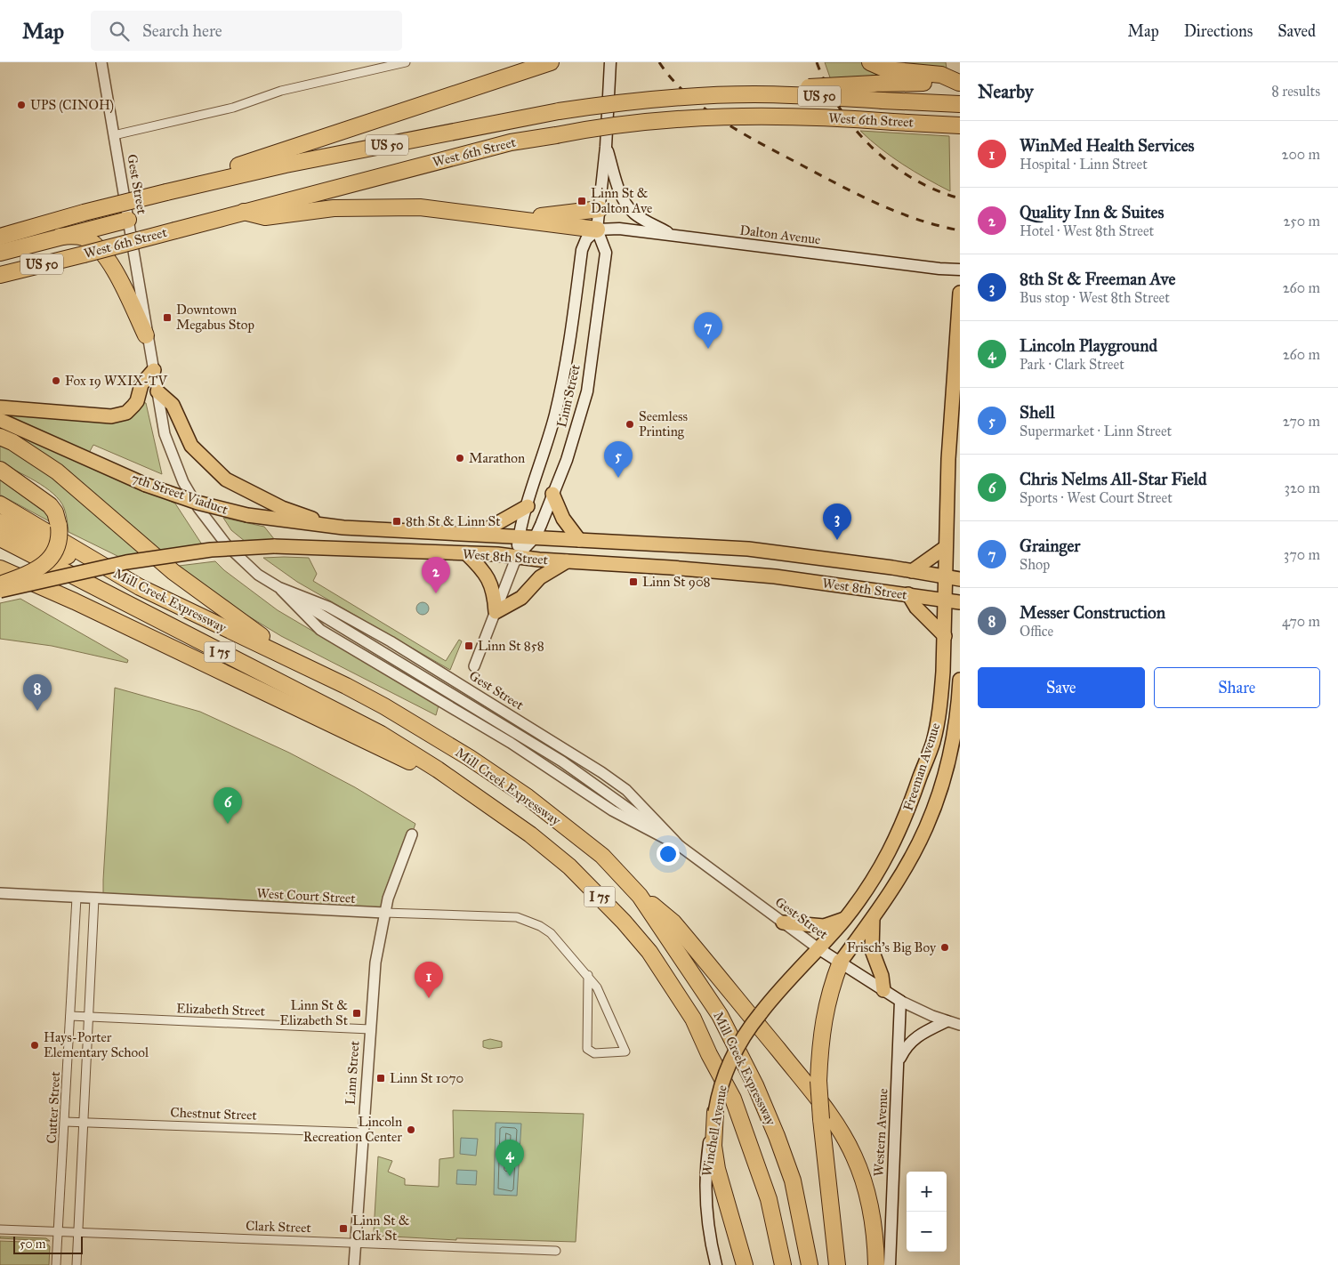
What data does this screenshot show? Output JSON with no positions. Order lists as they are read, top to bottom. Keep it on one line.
{"streets":{"highway":["US 50","West 6th Street","Mill Creek Expressway","I 75"],"main road":["Gest Street","Dalton Avenue","Linn Street","7th Street Viaduct","West 8th Street","Freeman Avenue","Winchell Avenue","Western Avenue"],"street":["West Court Street","Elizabeth Street","Cutter Street","Chestnut Street","Clark Street"]},"crossings":[["US 50","West 6th Street"],["Gest Street","Freeman Avenue"],["Gest Street","Winchell Avenue"],["Gest Street","Western Avenue"],["Dalton Avenue","Linn Street"],["Linn Street","West 8th Street"],["Linn Street","West Court Street"],["Linn Street","Elizabeth Street"],["Linn Street","Chestnut Street"],["Linn Street","Clark Street"],["7th Street Viaduct","West 8th Street"],["West 8th Street","Freeman Avenue"],["Freeman Avenue","Winchell Avenue"],["West Court Street","Cutter Street"],["Elizabeth Street","Cutter Street"],["Cutter Street","Chestnut Street"],["Cutter Street","Clark Street"]],"places":{"other":["UPS (CINOH)","Fox 19 WXIX-TV","Seemless Printing","Marathon","Frisch's Big Boy","Hays-Porter Elementary School","Lincoln Recreation Center"],"transit":["Linn St & Dalton Ave","Downtown Megabus Stop","8th St & Linn St","Linn St 908","Linn St 858","Linn St & Elizabeth St","Linn St 1070","Linn St & Clark St"]},"scale_bar":"50 m","page":{"header":"Map","search":"Search here","nav":["Map","Directions","Saved"],"heading":["Nearby","8 results"],"list":[{"mark":"1","name":"WinMed Health Services","note":"Hospital · Linn Street","value":"200 m"},{"mark":"2","name":"Quality Inn & Suites","note":"Hotel · West 8th Street","value":"250 m"},{"mark":"3","name":"8th St & Freeman Ave","note":"Bus stop · West 8th Street","value":"260 m"},{"mark":"4","name":"Lincoln Playground","note":"Park · Clark Street","value":"260 m"},{"mark":"5","name":"Shell","note":"Supermarket · Linn Street","value":"270 m"},{"mark":"6","name":"Chris Nelms All-Star Field","note":"Sports · West Court Street","value":"320 m"},{"mark":"7","name":"Grainger","note":"Shop","value":"370 m"},{"mark":"8","name":"Messer Construction","note":"Office","value":"470 m"}],"pins":["7","5","3","2","8","6","1","4"],"buttons":["Save","Share"],"map_buttons":["+","−"],"scale":"50 m"}}
